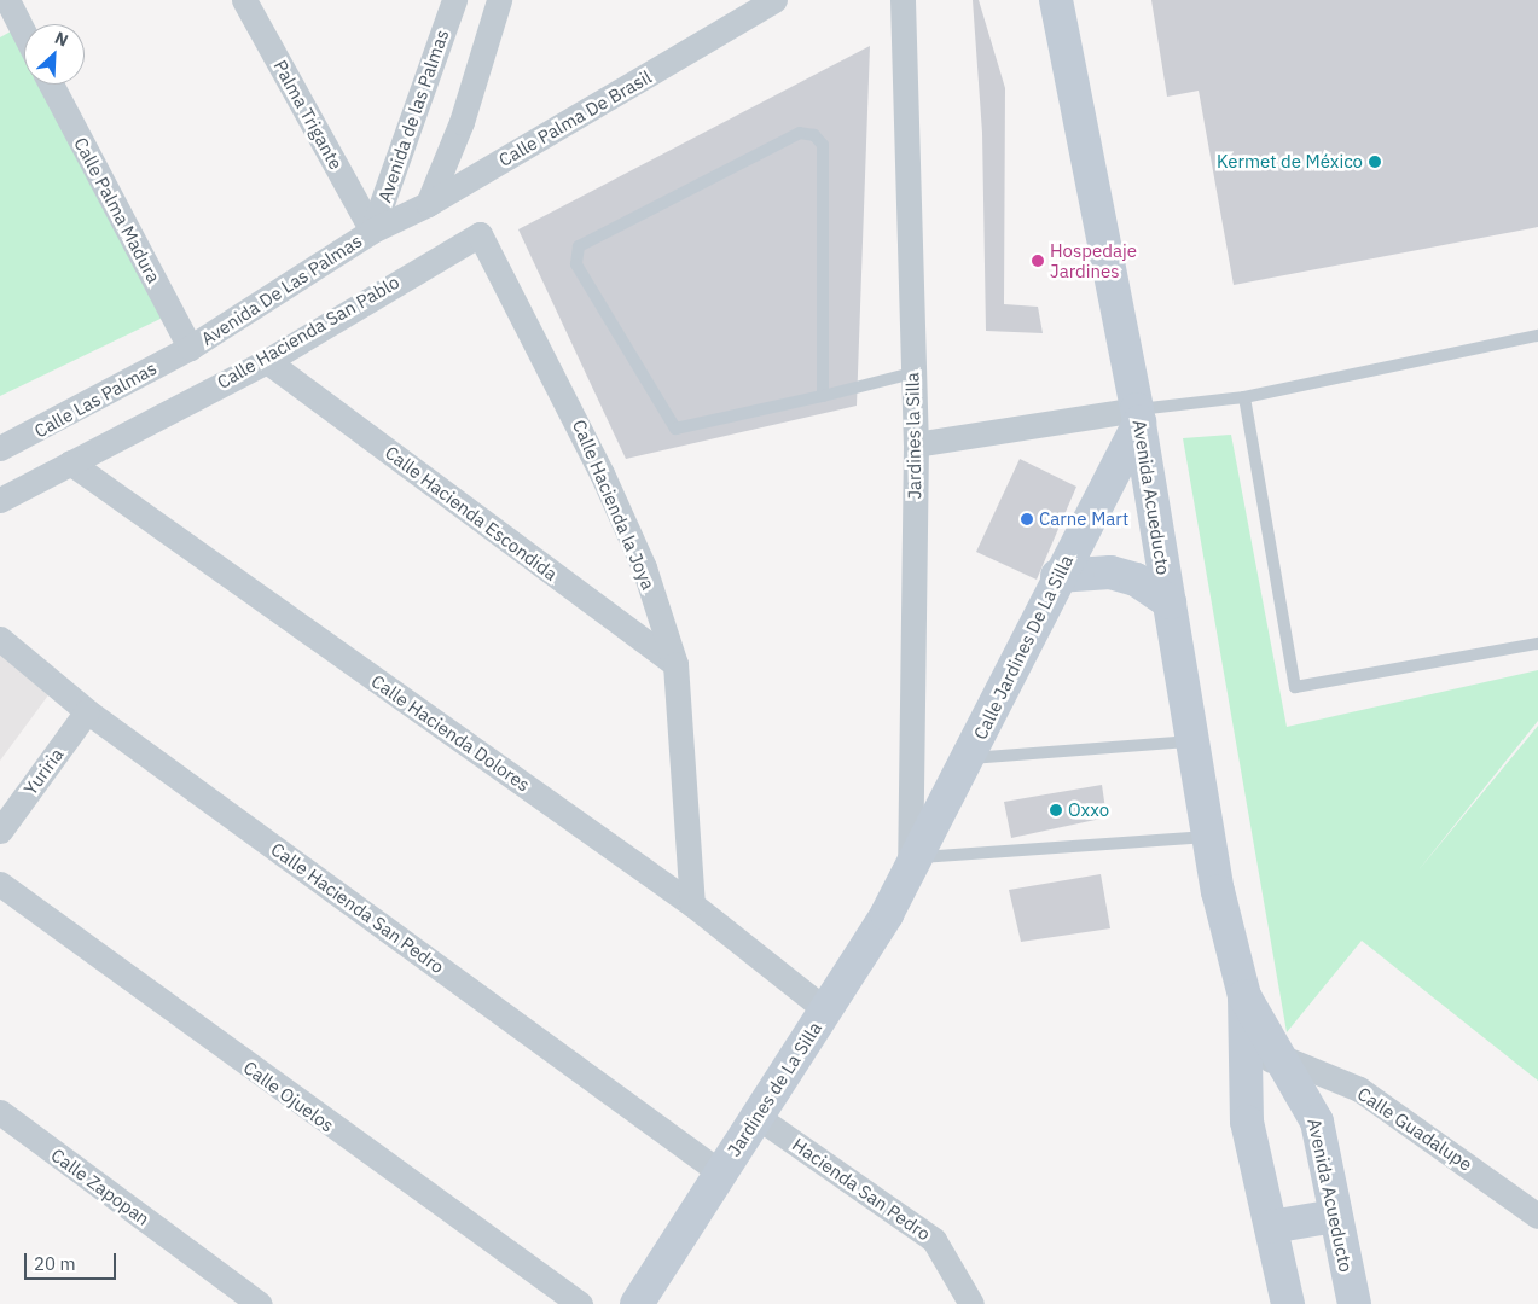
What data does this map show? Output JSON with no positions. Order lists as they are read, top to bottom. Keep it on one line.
{"streets":{"street":["Palma Trigante","Avenida de las Palmas","Calle Palma De Brasil","Calle Palma Madura","Avenida De Las Palmas","Calle Hacienda San Pablo","Calle Las Palmas","Jardines la Silla","Avenida Acueducto","Calle Hacienda la Joya","Calle Hacienda Escondida","Calle Jardines De La Silla","Calle Hacienda Dolores","Yuriria","Calle Hacienda San Pedro","Jardines de La Silla","Calle Ojuelos","Calle Guadalupe","Calle Zapopan","Hacienda San Pedro"]},"crossings":[["Palma Trigante","Avenida de las Palmas"],["Palma Trigante","Calle Palma De Brasil"],["Palma Trigante","Avenida De Las Palmas"],["Avenida de las Palmas","Calle Palma De Brasil"],["Avenida de las Palmas","Avenida De Las Palmas"],["Calle Palma De Brasil","Avenida De Las Palmas"],["Calle Palma Madura","Avenida De Las Palmas"],["Calle Palma Madura","Calle Las Palmas"],["Avenida De Las Palmas","Calle Las Palmas"],["Calle Hacienda San Pablo","Calle Hacienda la Joya"],["Calle Hacienda San Pablo","Calle Hacienda Escondida"],["Calle Hacienda San Pablo","Calle Hacienda Dolores"],["Jardines la Silla","Calle Jardines De La Silla"],["Jardines la Silla","Jardines de La Silla"],["Avenida Acueducto","Calle Jardines De La Silla"],["Avenida Acueducto","Calle Guadalupe"],["Calle Hacienda la Joya","Calle Hacienda Escondida"],["Calle Hacienda la Joya","Calle Hacienda Dolores"],["Calle Jardines De La Silla","Jardines de La Silla"],["Calle Hacienda Dolores","Jardines de La Silla"],["Yuriria","Calle Hacienda San Pedro"],["Calle Hacienda San Pedro","Jardines de La Silla"],["Jardines de La Silla","Hacienda San Pedro"]],"places":["Kermet de México","Hospedaje Jardines","Carne Mart","Oxxo"],"scale_bar":"20 m","north":"top right"}
